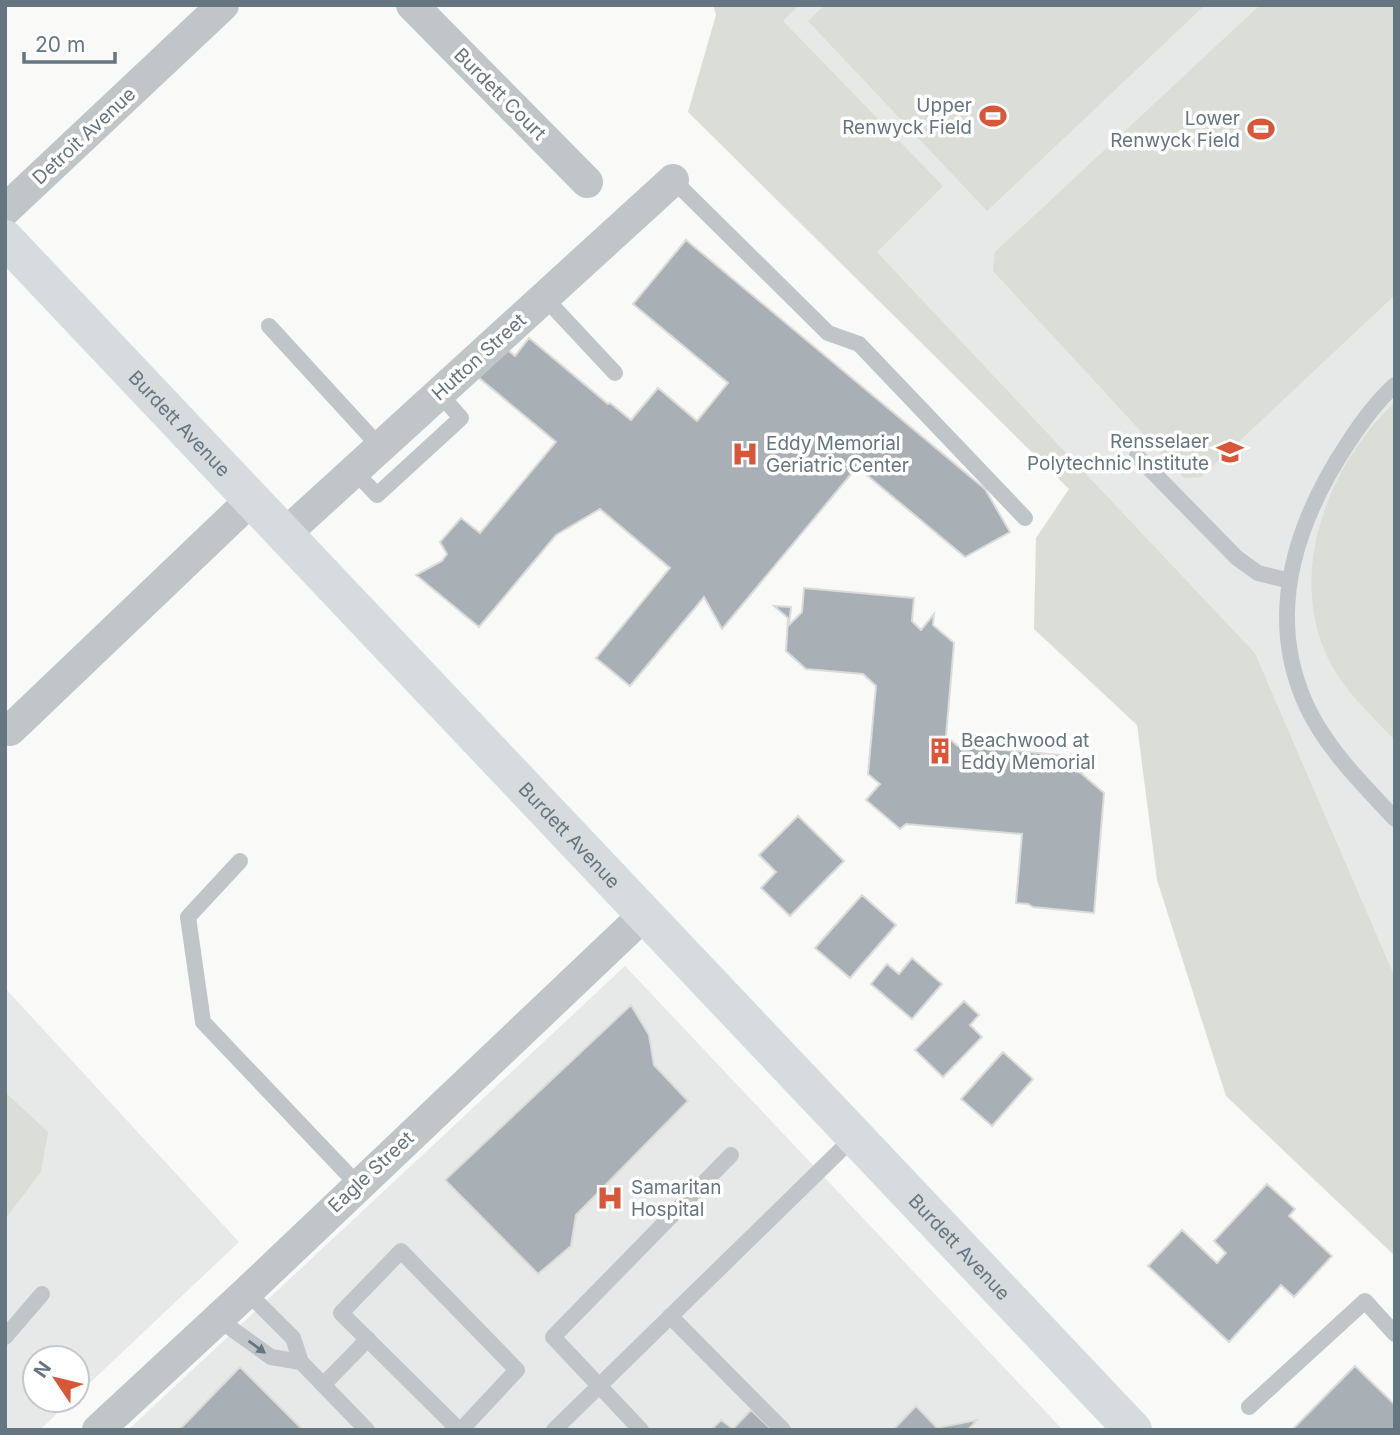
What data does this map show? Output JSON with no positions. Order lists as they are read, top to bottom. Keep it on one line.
{"streets":{"street":["Burdett Court","Detroit Avenue","Hutton Street","Burdett Avenue","Eagle Street"]},"crossings":[["Hutton Street","Burdett Avenue"],["Burdett Avenue","Eagle Street"]],"places":{"sports":["Upper Renwyck Field","Lower Renwyck Field"],"school or university":["Rensselaer Polytechnic Institute"],"hospital":["Eddy Memorial Geriatric Center","Samaritan Hospital"],"building":["Beachwood at Eddy Memorial"]},"scale_bar":"20 m","north":"top left"}
